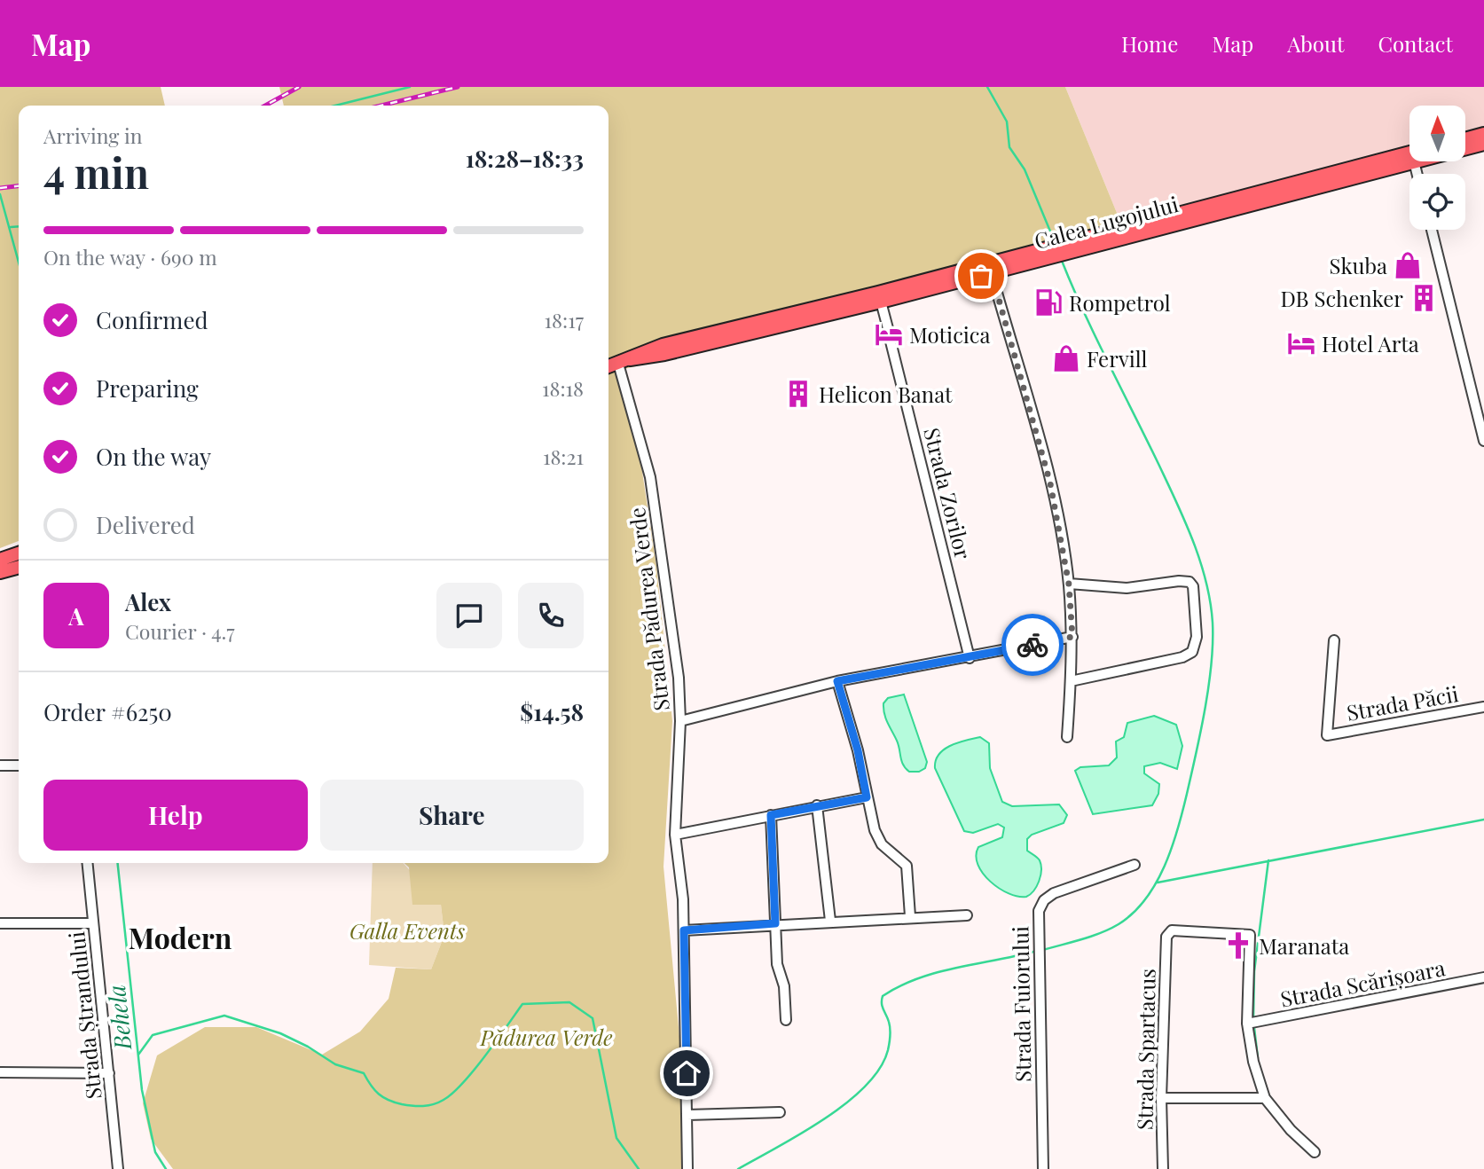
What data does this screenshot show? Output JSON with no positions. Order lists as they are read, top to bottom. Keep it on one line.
{"streets":{"main road":["Calea Lugojului"],"street":["Strada Zorilor","Strada Pădurea Verde","Strada Păcii","Strada Scărișoara","Strada Fuiorului","Strada Ștrandului","Strada Spartacus"]},"crossings":[["Calea Lugojului","Strada Zorilor"],["Calea Lugojului","Strada Pădurea Verde"],["Strada Scărișoara","Strada Spartacus"]],"districts":["Modern"],"water":["Behela"],"parks":["Galla Events","Pădurea Verde"],"places":{"shop":["Skuba","Fervill"],"building":["DB Schenker","Helicon Banat"],"fuel station":["Rompetrol"],"hotel":["Moticica","Hotel Arta"],"church":["Maranata"]},"north":"top","page":{"header":"Map","nav":["Home","Map","About","Contact"],"heading":["4 min","Arriving in","18:28–18:33"],"panel":["Alex","Courier · 4.7","Order #6250","$14.58"],"bar":"On the way · 690 m","list":[["Confirmed","18:17"],["Preparing","18:18"],["On the way","18:21"],"Delivered"],"round":"A","buttons":["Help","Share"]}}
